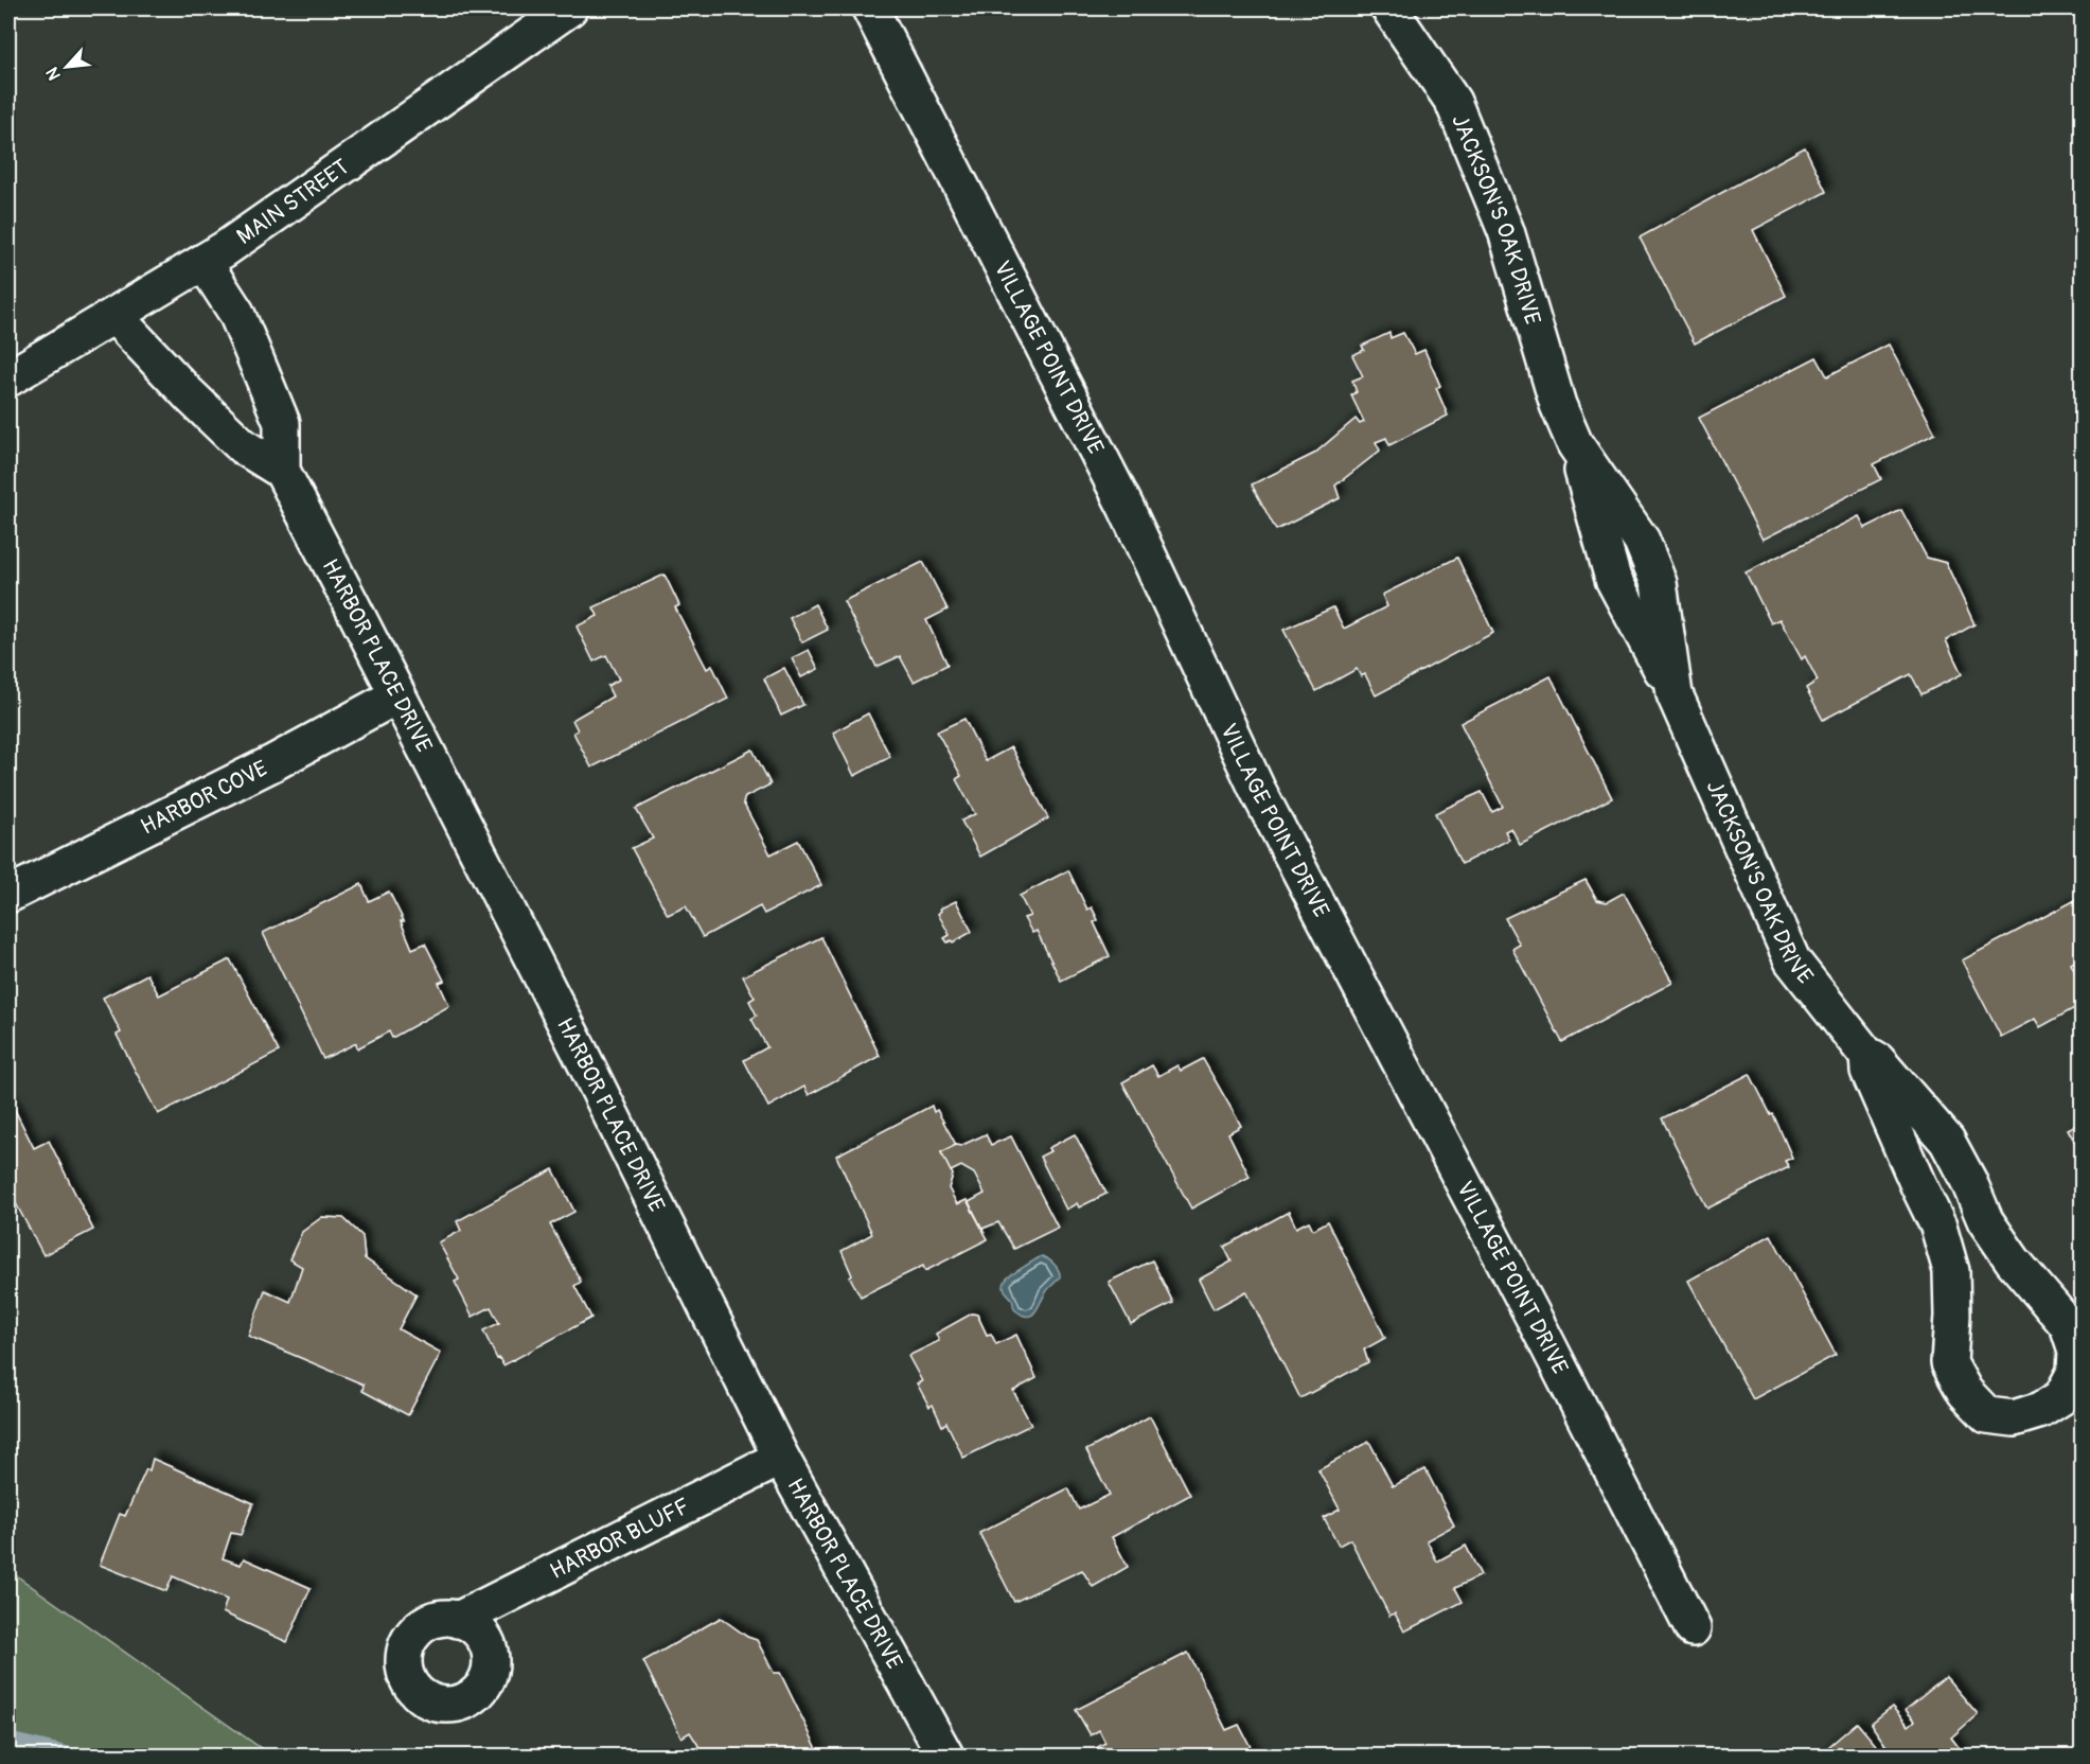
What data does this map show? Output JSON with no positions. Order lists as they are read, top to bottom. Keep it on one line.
{"streets":{"street":["MAIN STREET","JACKSON'S OAK DRIVE","VILLAGE POINT DRIVE","HARBOR PLACE DRIVE","HARBOR COVE","HARBOR BLUFF"]},"crossings":[["MAIN STREET","HARBOR PLACE DRIVE"],["HARBOR PLACE DRIVE","HARBOR COVE"],["HARBOR PLACE DRIVE","HARBOR BLUFF"]],"north":"bottom left"}
